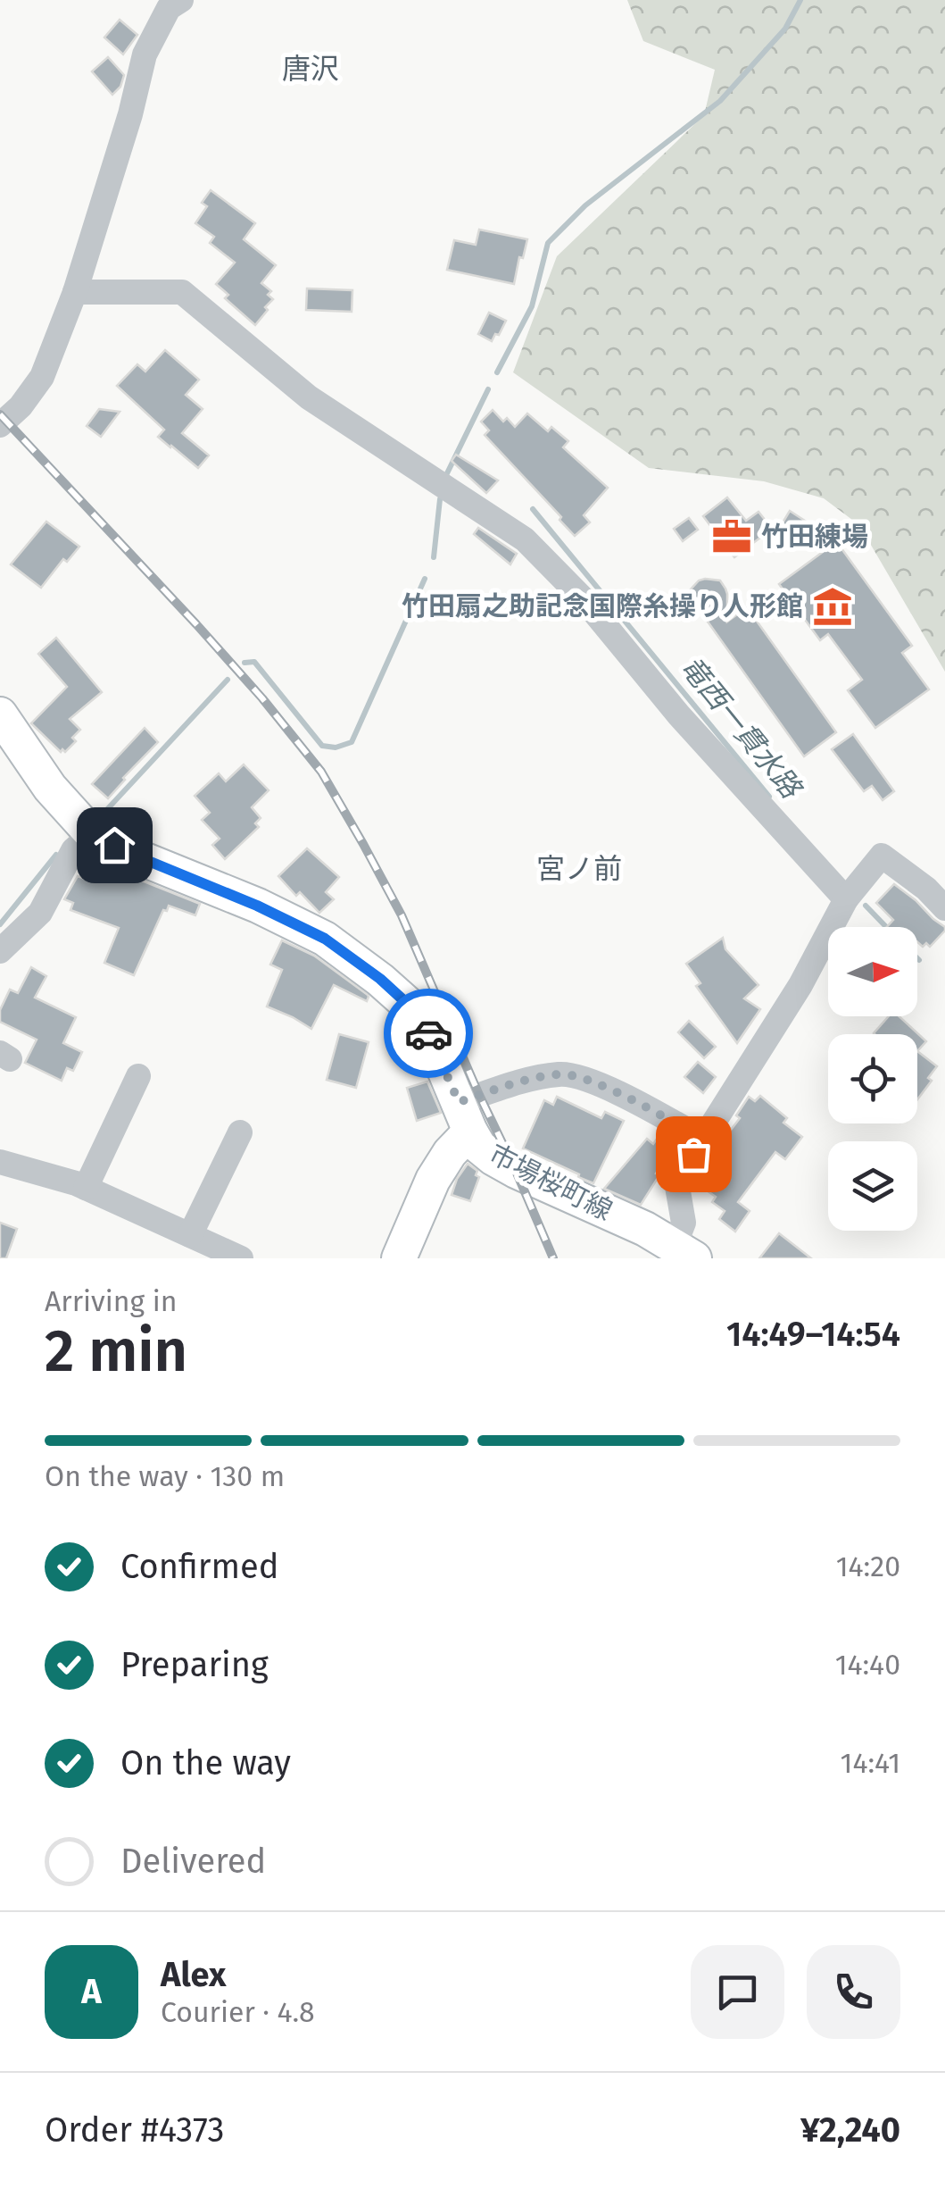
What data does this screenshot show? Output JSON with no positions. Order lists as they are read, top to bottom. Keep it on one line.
{"streets":{"main road":["市場桜町線"]},"districts":["唐沢","宮ノ前"],"water":["竜西一貫水路"],"places":{"office":["竹田練場"],"museum":["竹田扇之助記念国際糸操り人形館"]},"north":"right","page":{"heading":["2 min","Arriving in","14:49–14:54"],"panel":["Alex","Courier · 4.8","Order #4373","¥2,240"],"bar":"On the way · 130 m","list":[["Confirmed","14:20"],["Preparing","14:40"],["On the way","14:41"],"Delivered"],"round":"A"}}
